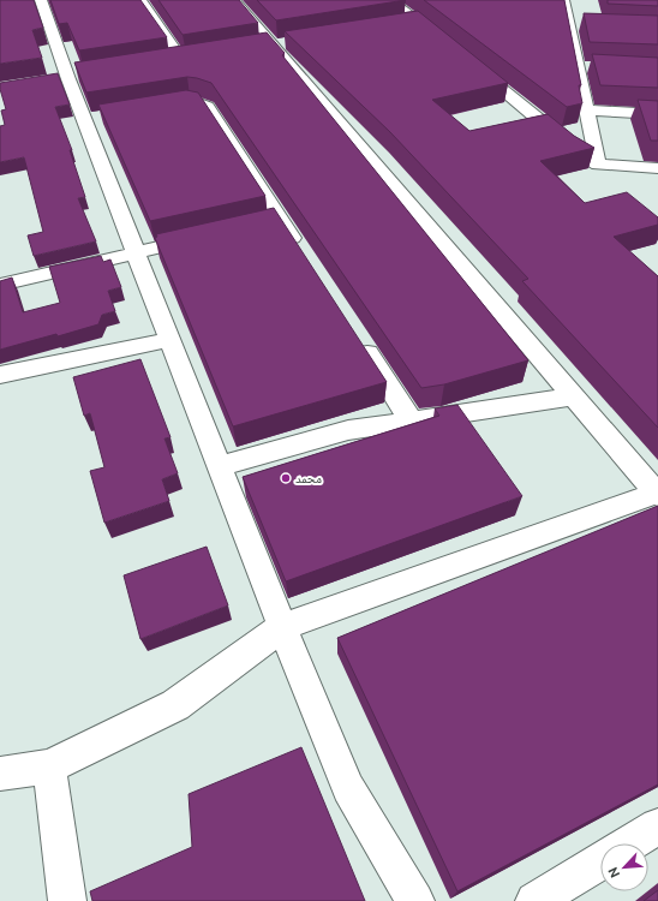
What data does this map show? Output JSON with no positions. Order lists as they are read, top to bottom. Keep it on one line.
{"places":["محمد"],"north":"bottom left"}
